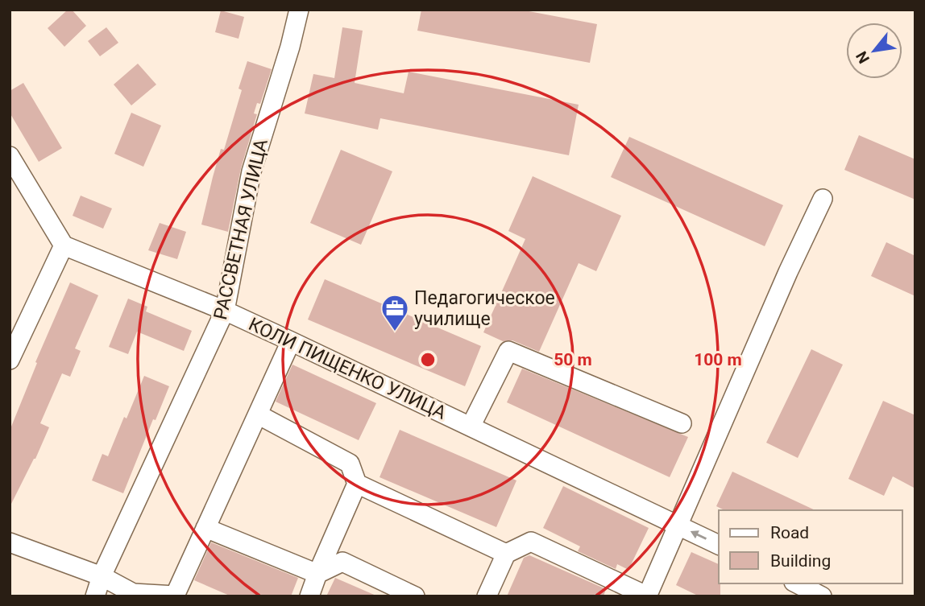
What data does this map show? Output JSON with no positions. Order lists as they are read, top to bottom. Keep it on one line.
{"streets":{"street":["РАССВЕТНАЯ УЛИЦА","КОЛИ ПИЩЕНКО УЛИЦА"]},"crossings":[["РАССВЕТНАЯ УЛИЦА","КОЛИ ПИЩЕНКО УЛИЦА"]],"places":{"office":["Педагогическое училище"]},"legend":["Road","Building"],"north":"bottom left","rings":["50 m","100 m"]}
